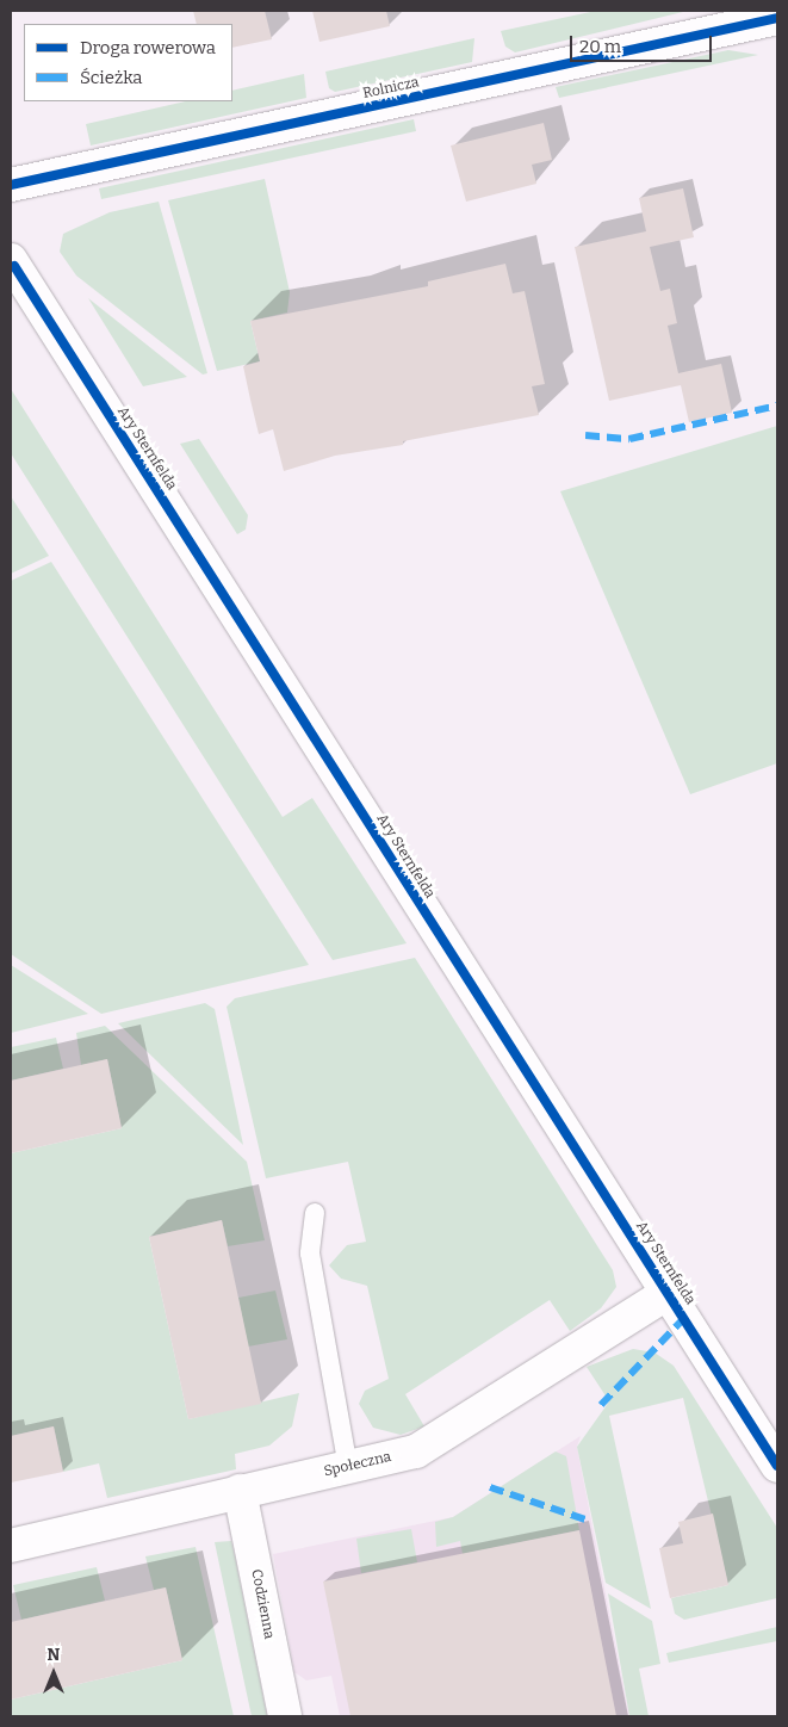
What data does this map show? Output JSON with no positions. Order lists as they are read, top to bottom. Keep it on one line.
{"streets":{"street":["Rolnicza","Ary Sternfelda","Społeczna","Codzienna"]},"crossings":[["Ary Sternfelda","Społeczna"],["Społeczna","Codzienna"]],"legend":["Droga rowerowa","Ścieżka"],"scale_bar":"20 m","north":"top"}
